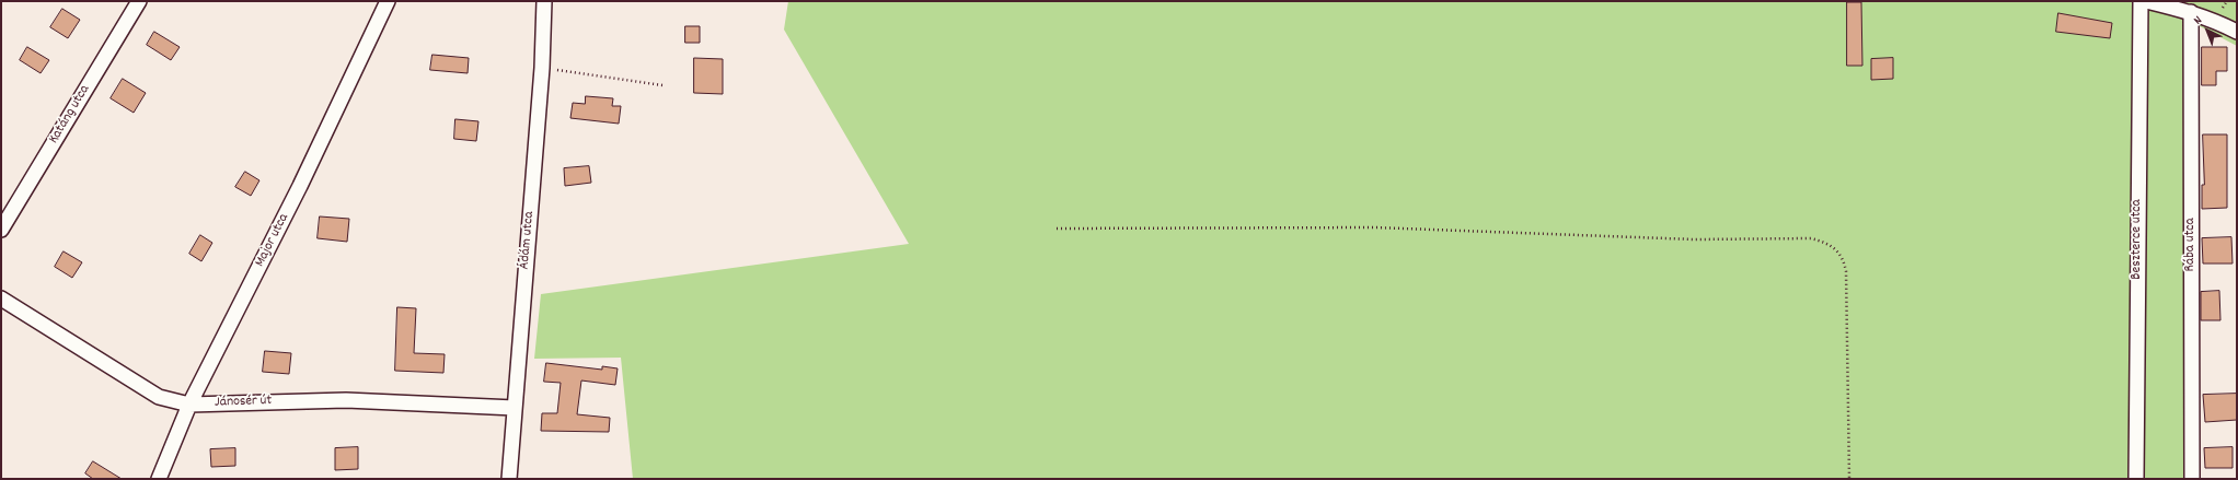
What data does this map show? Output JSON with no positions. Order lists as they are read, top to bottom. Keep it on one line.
{"streets":{"street":["Katáng utca","Beszterce utca","Major utca","Ádám utca","Rába utca","Jánosér út"]},"crossings":[["Major utca","Jánosér út"],["Ádám utca","Jánosér út"]],"north":"top left"}
